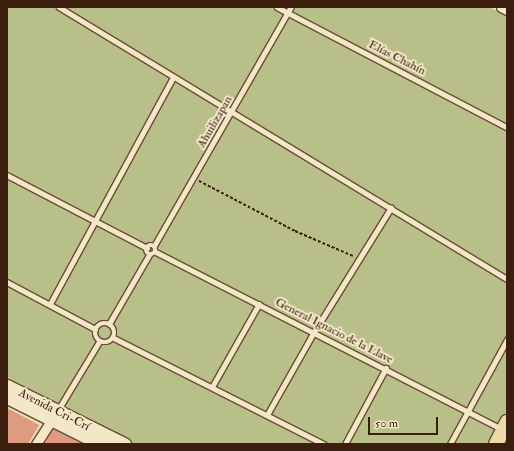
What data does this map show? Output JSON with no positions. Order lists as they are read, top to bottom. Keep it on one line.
{"streets":{"main road":["Avenida Cri-Crí"],"lane":["Elías Chahín","Ahuilizapan","General Ignacio de la Llave"]},"crossings":[["Elías Chahín","Ahuilizapan"]],"scale_bar":"50 m"}
